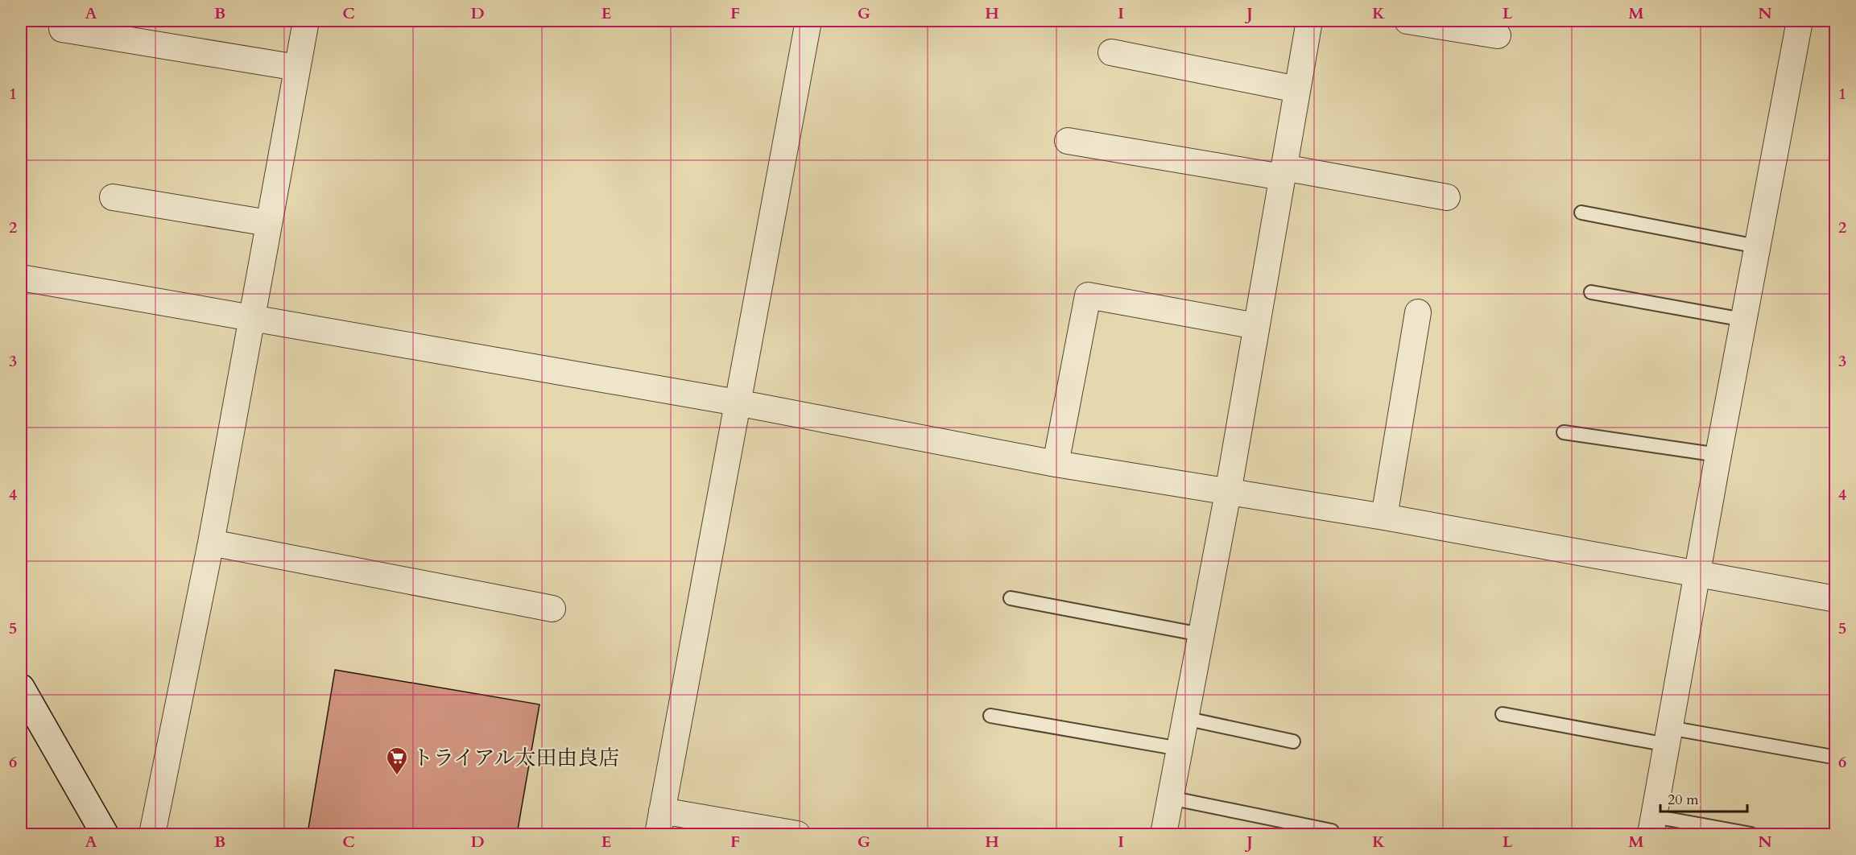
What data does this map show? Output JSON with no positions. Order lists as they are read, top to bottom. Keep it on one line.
{"places":{"supermarket":["トライアル太田由良店"]},"scale_bar":"20 m","grid":{"columns":["A","B","C","D","E","F","G","H","I","J","K","L","M","N"],"rows":["1","2","3","4","5","6"]}}
